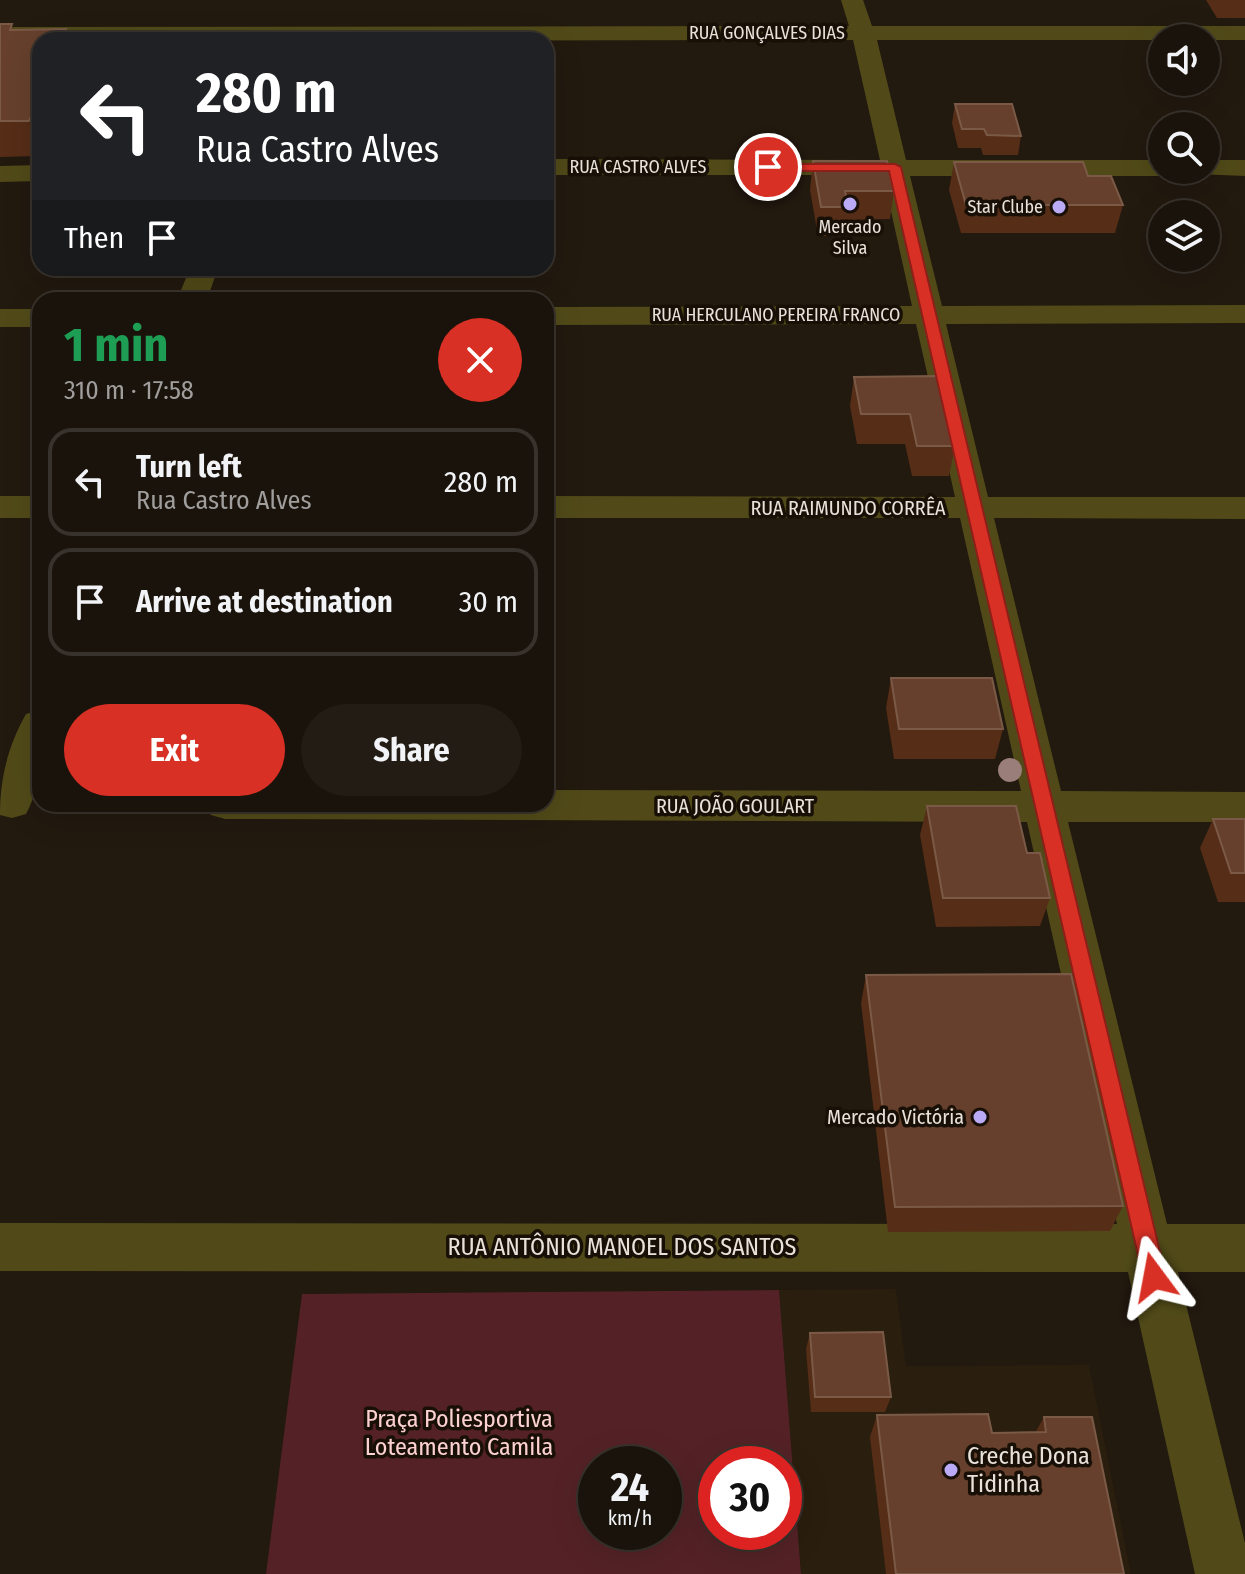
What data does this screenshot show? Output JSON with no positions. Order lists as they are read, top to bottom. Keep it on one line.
{"streets":{"street":["RUA GONÇALVES DIAS","RUA CASTRO ALVES","RUA HERCULANO PEREIRA FRANCO","RUA RAIMUNDO CORRÊA","RUA JOÃO GOULART","RUA ANTÔNIO MANOEL DOS SANTOS"]},"parks":["Praça Poliesportiva Loteamento Camila"],"places":["Mercado Silva","Star Clube","Mercado Victória","Creche Dona Tidinha"],"page":{"turn":["280 m","Rua Castro Alves"],"then":"Then","heading":["1 min","310 m · 17:58"],"list":[{"name":"Turn left","note":"Rua Castro Alves","value":"280 m"},{"name":"Arrive at destination","value":"30 m"}],"buttons":["Exit","Share"],"speed":"24 km/h","limit":"30"}}
